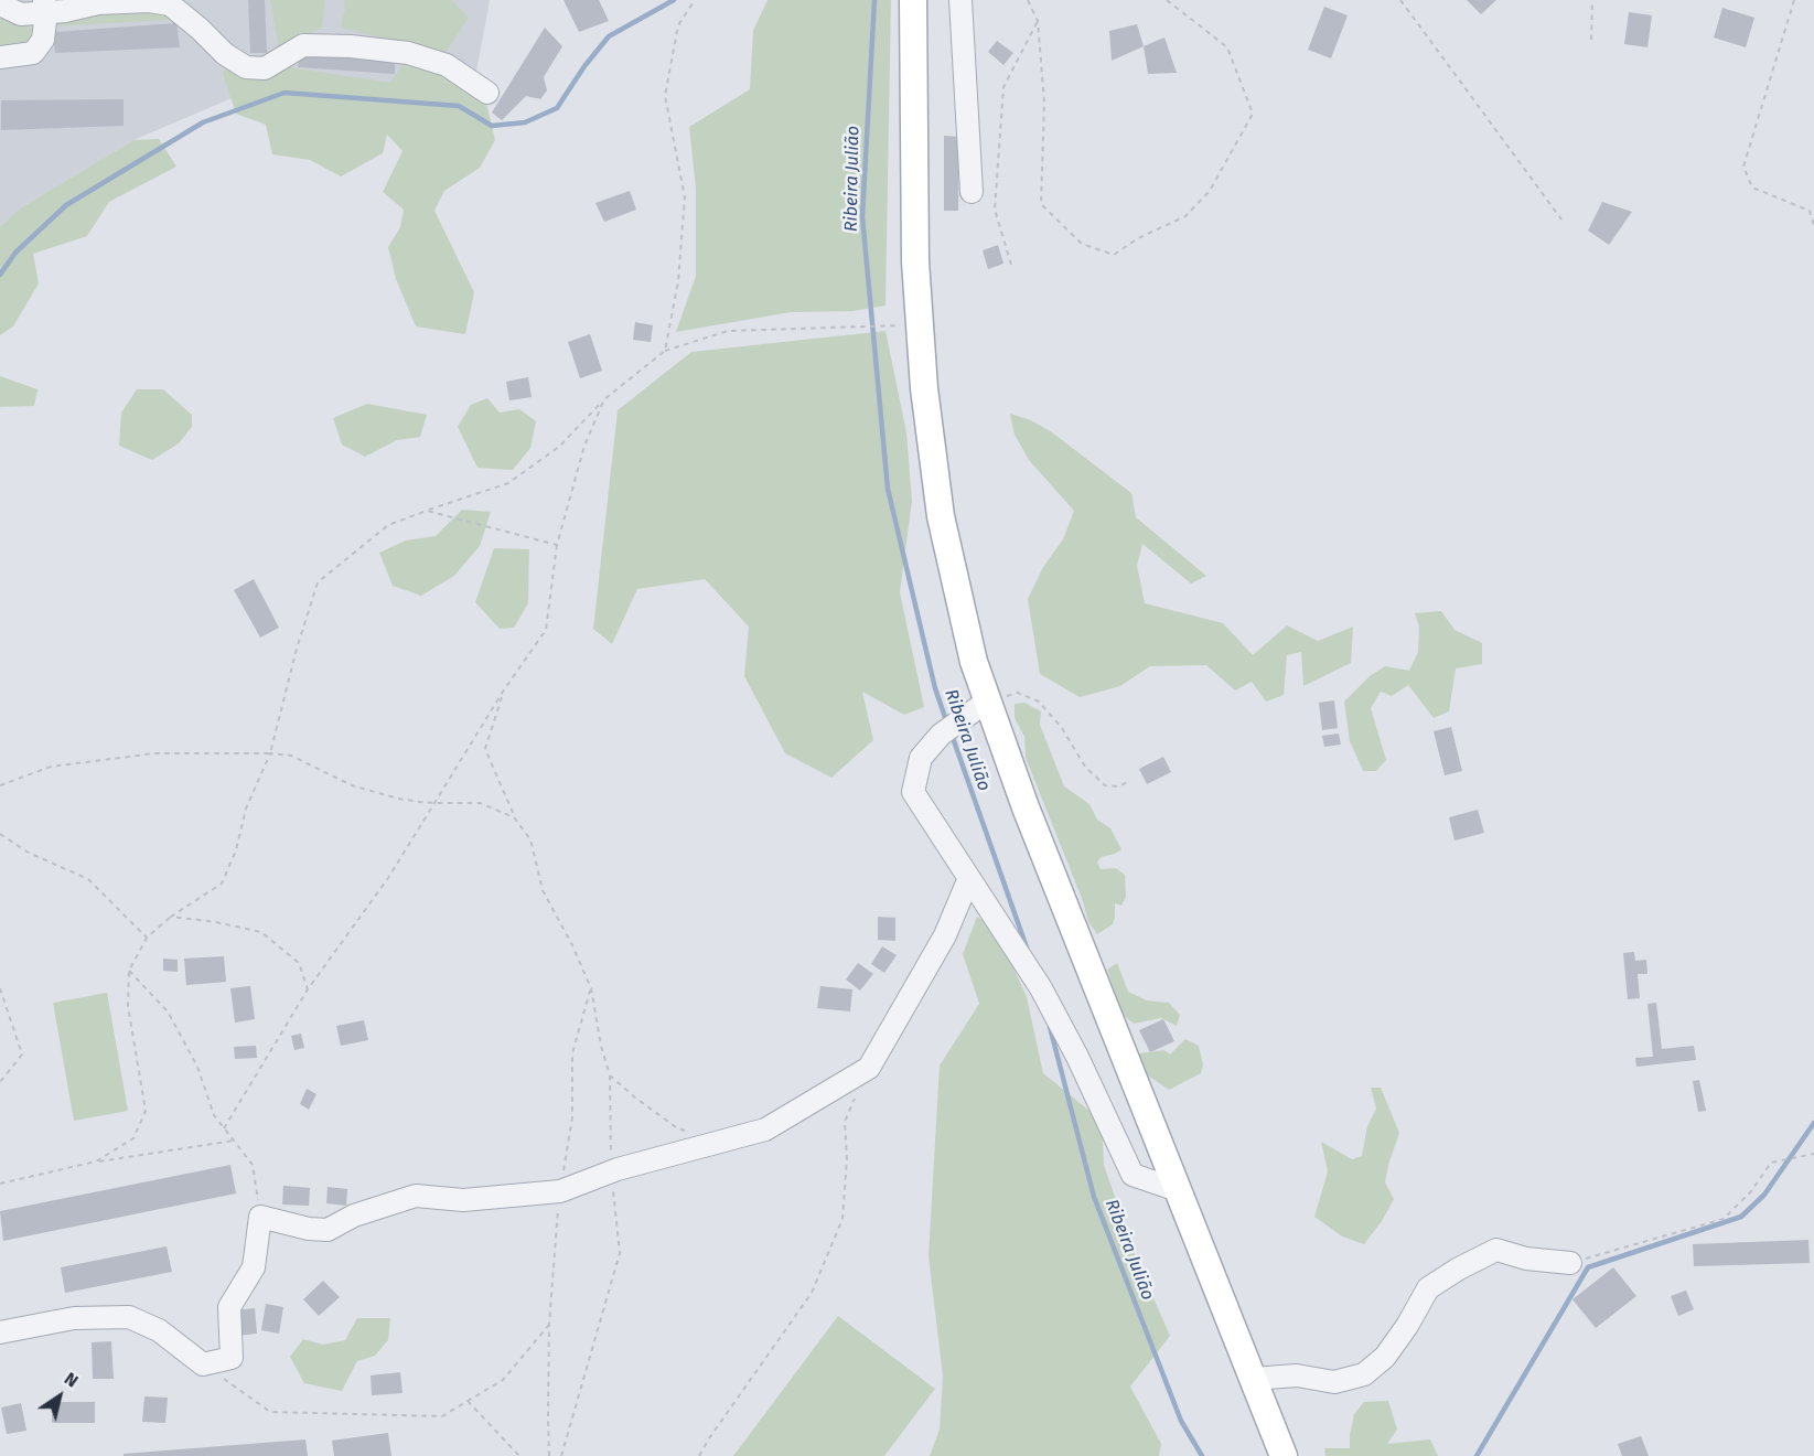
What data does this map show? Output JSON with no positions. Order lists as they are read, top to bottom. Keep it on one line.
{"water":["Ribeira Julião"],"north":"top right"}
